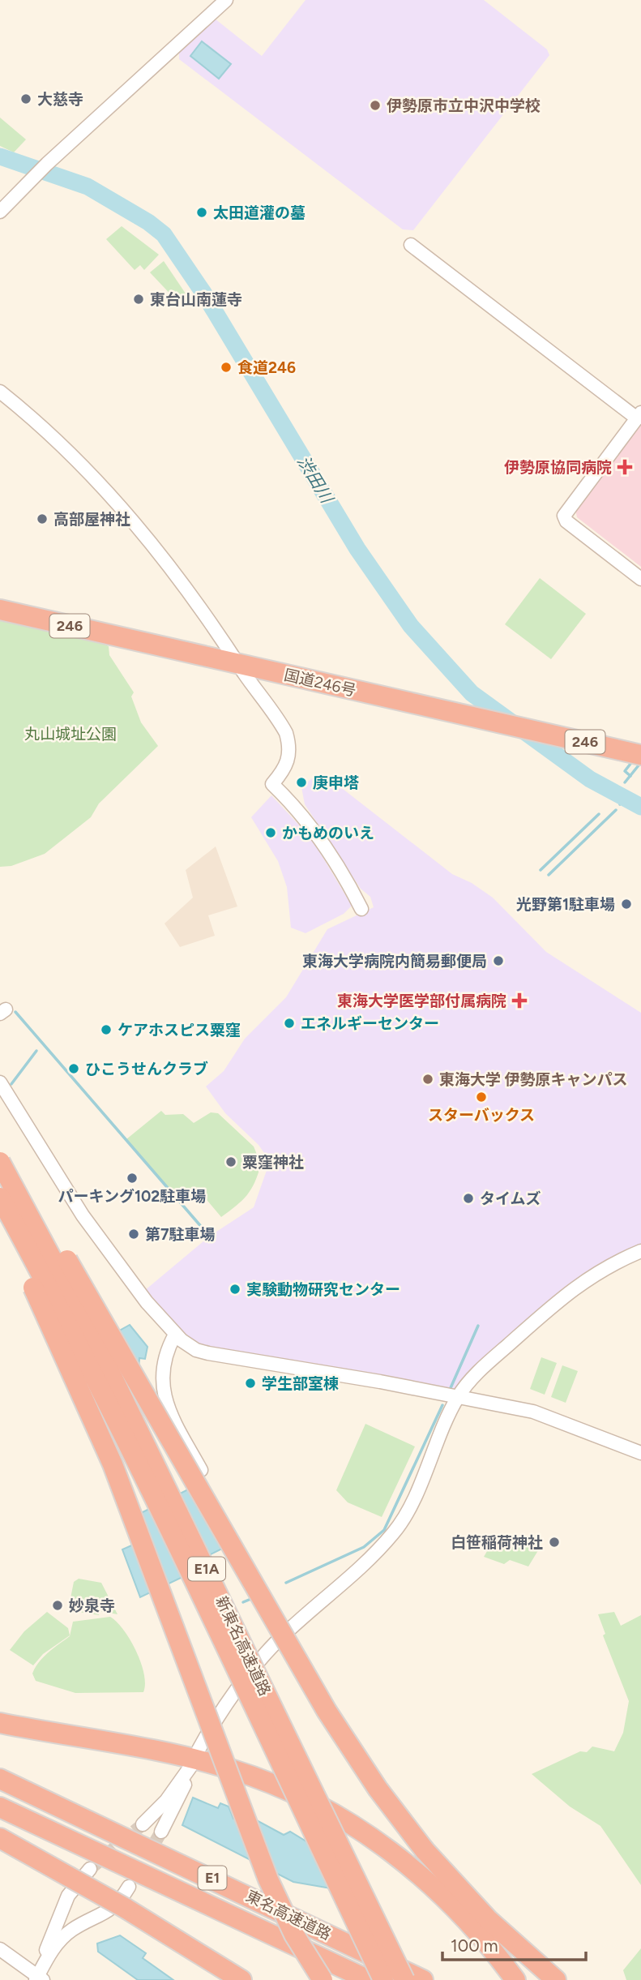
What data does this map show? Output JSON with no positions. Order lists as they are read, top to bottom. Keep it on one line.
{"streets":{"highway":["246","国道246号","E1A","新東名高速道路","E1","東名高速道路"]},"water":["渋田川"],"parks":["丸山城址公園"],"places":{"other":["大慈寺","伊勢原市立中沢中学校","太田道灌の墓","東台山南蓮寺","食道246","高部屋神社","庚申塔","かもめのいえ","光野第1駐車場","東海大学病院内簡易郵便局","エネルギーセンター","ケアホスピス粟窪","ひこうせんクラブ","東海大学 伊勢原キャンパス","スターバックス","粟窪神社","パーキング102駐車場","タイムズ","第7駐車場","実験動物研究センター","学生部室棟","白笹稲荷神社","妙泉寺"],"health":["伊勢原協同病院","東海大学医学部付属病院"]},"scale_bar":"100 m"}
